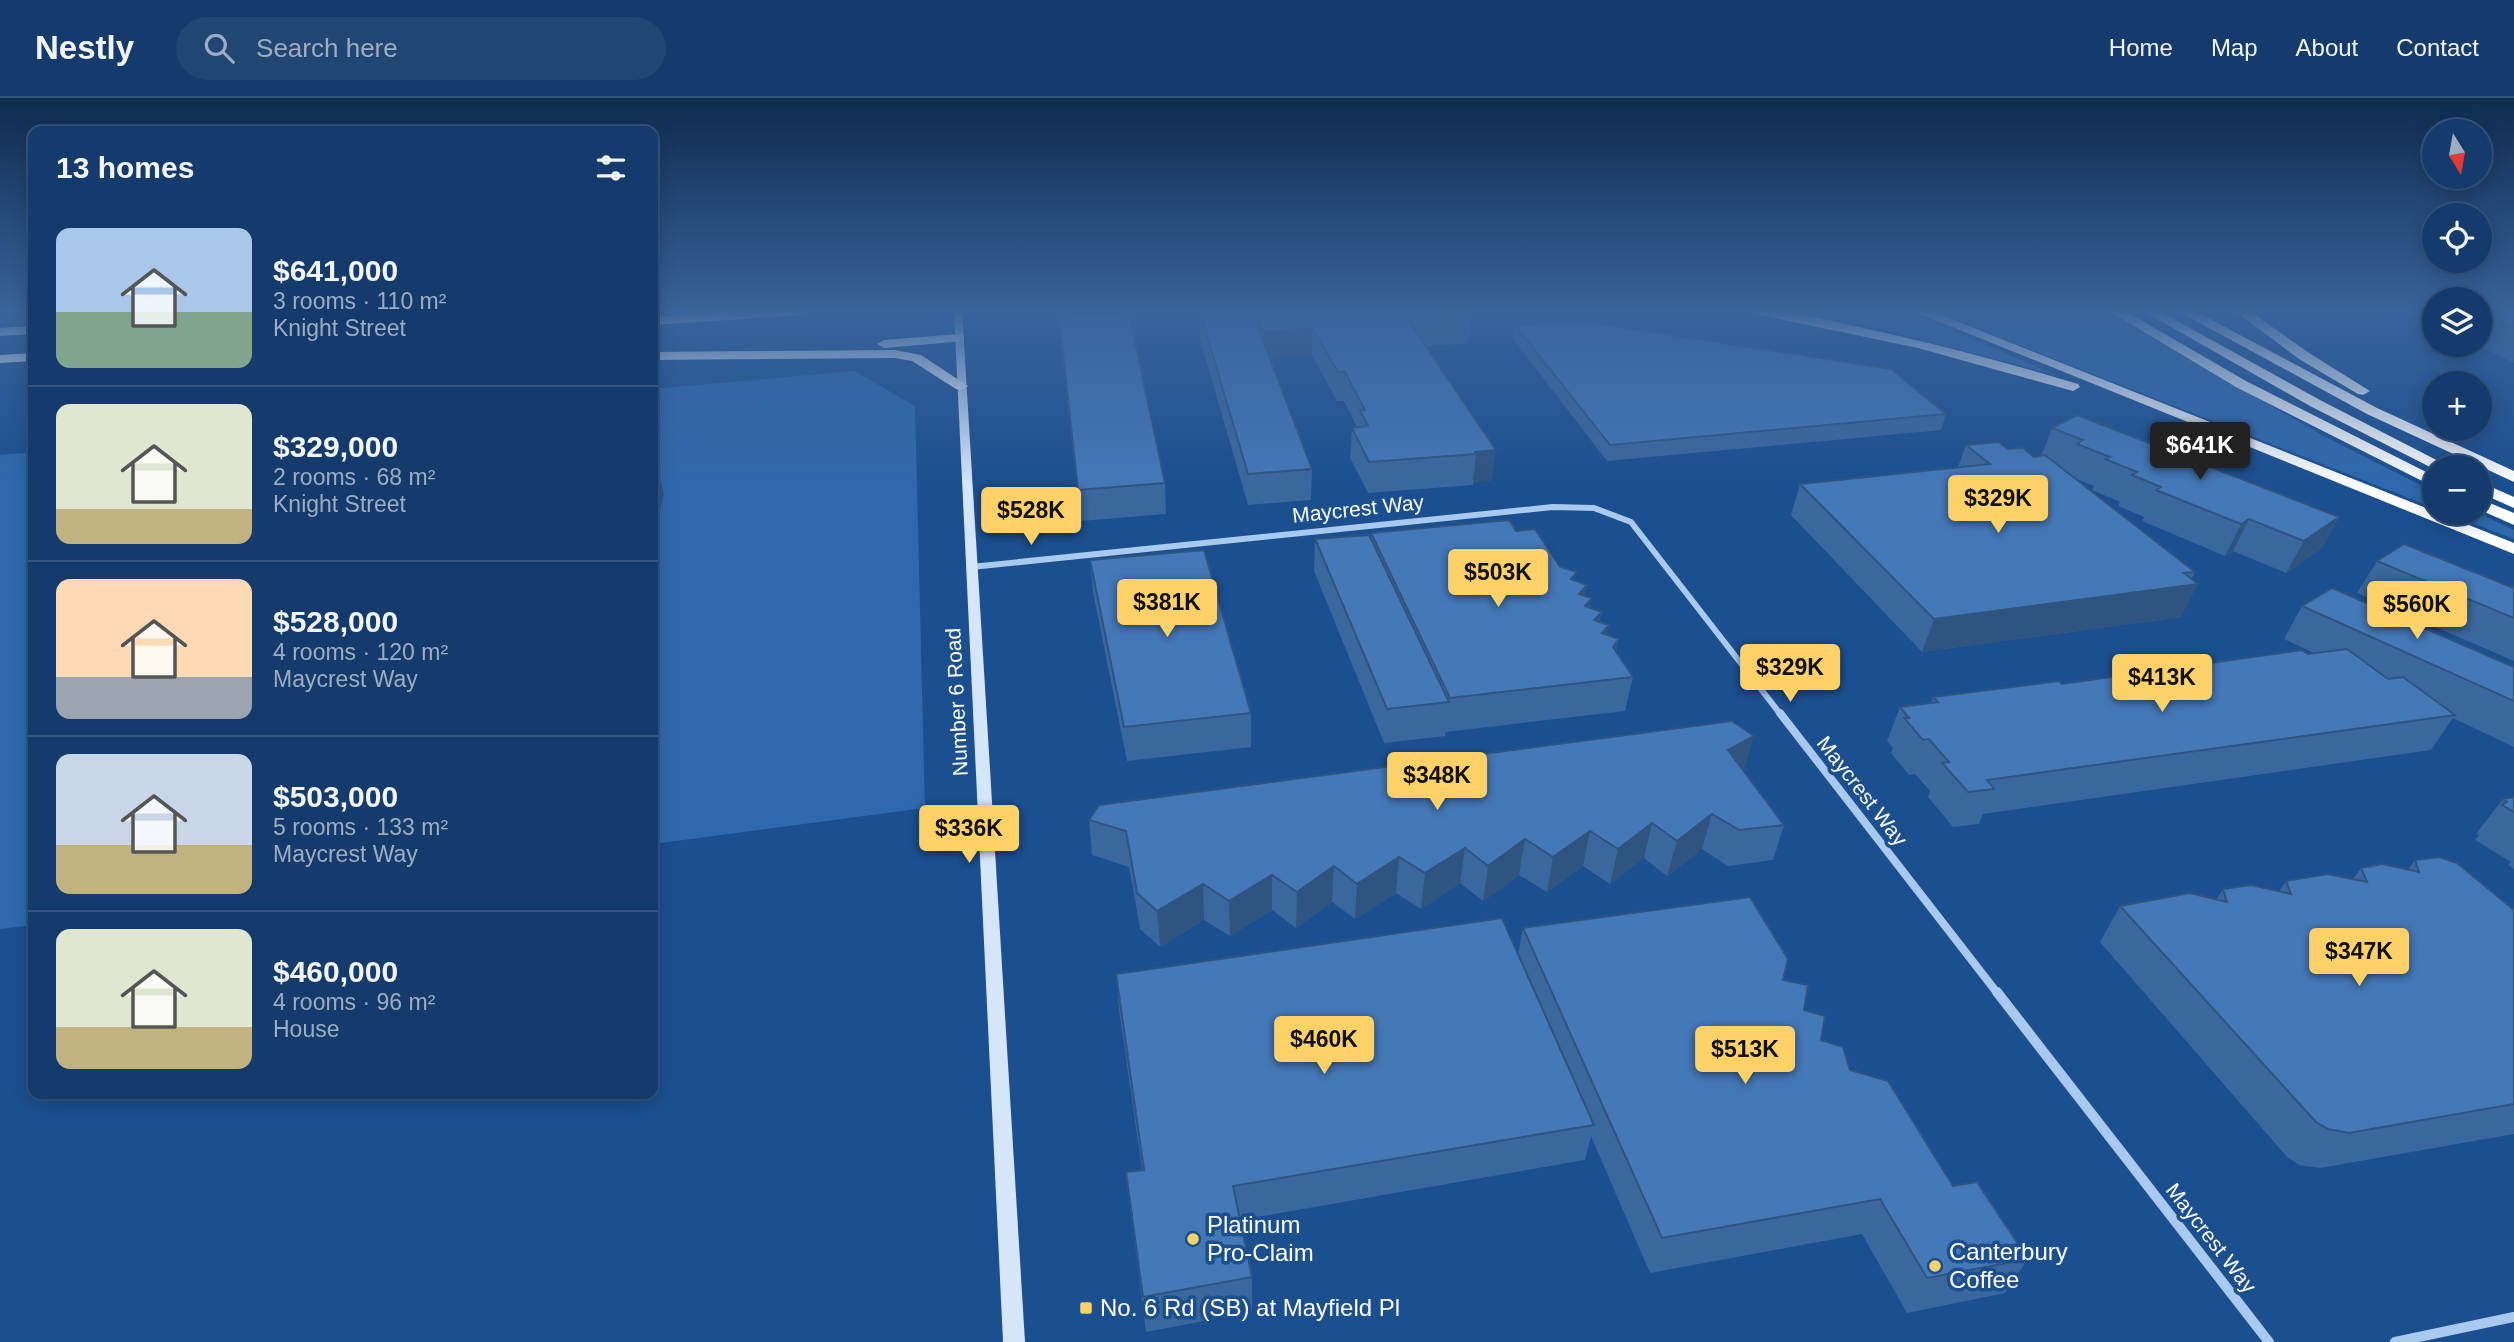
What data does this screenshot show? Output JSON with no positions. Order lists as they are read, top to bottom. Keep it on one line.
{"streets":{"main road":["Number 6 Road"],"street":["Maycrest Way"]},"crossings":[["Maycrest Way","Number 6 Road"]],"places":{"other":["Platinum Pro-Claim","Canterbury Coffee"],"transit":["No. 6 Rd (SB) at Mayfield Pl"]},"north":"bottom","page":{"header":"Nestly","search":"Search here","nav":["Home","Map","About","Contact"],"map_buttons":["+","−"],"heading":"13 homes","list":[{"name":"$641,000","note":"3 rooms · 110 m² · Knight Street"},{"name":"$329,000","note":"2 rooms · 68 m² · Knight Street"},{"name":"$528,000","note":"4 rooms · 120 m² · Maycrest Way"},{"name":"$503,000","note":"5 rooms · 133 m² · Maycrest Way"},{"name":"$460,000","note":"4 rooms · 96 m² · House"}],"price":["$641K","$329K","$528K","$503K","$381K","$560K","$329K","$413K","$348K","$336K","$347K","$460K","$513K"]}}
